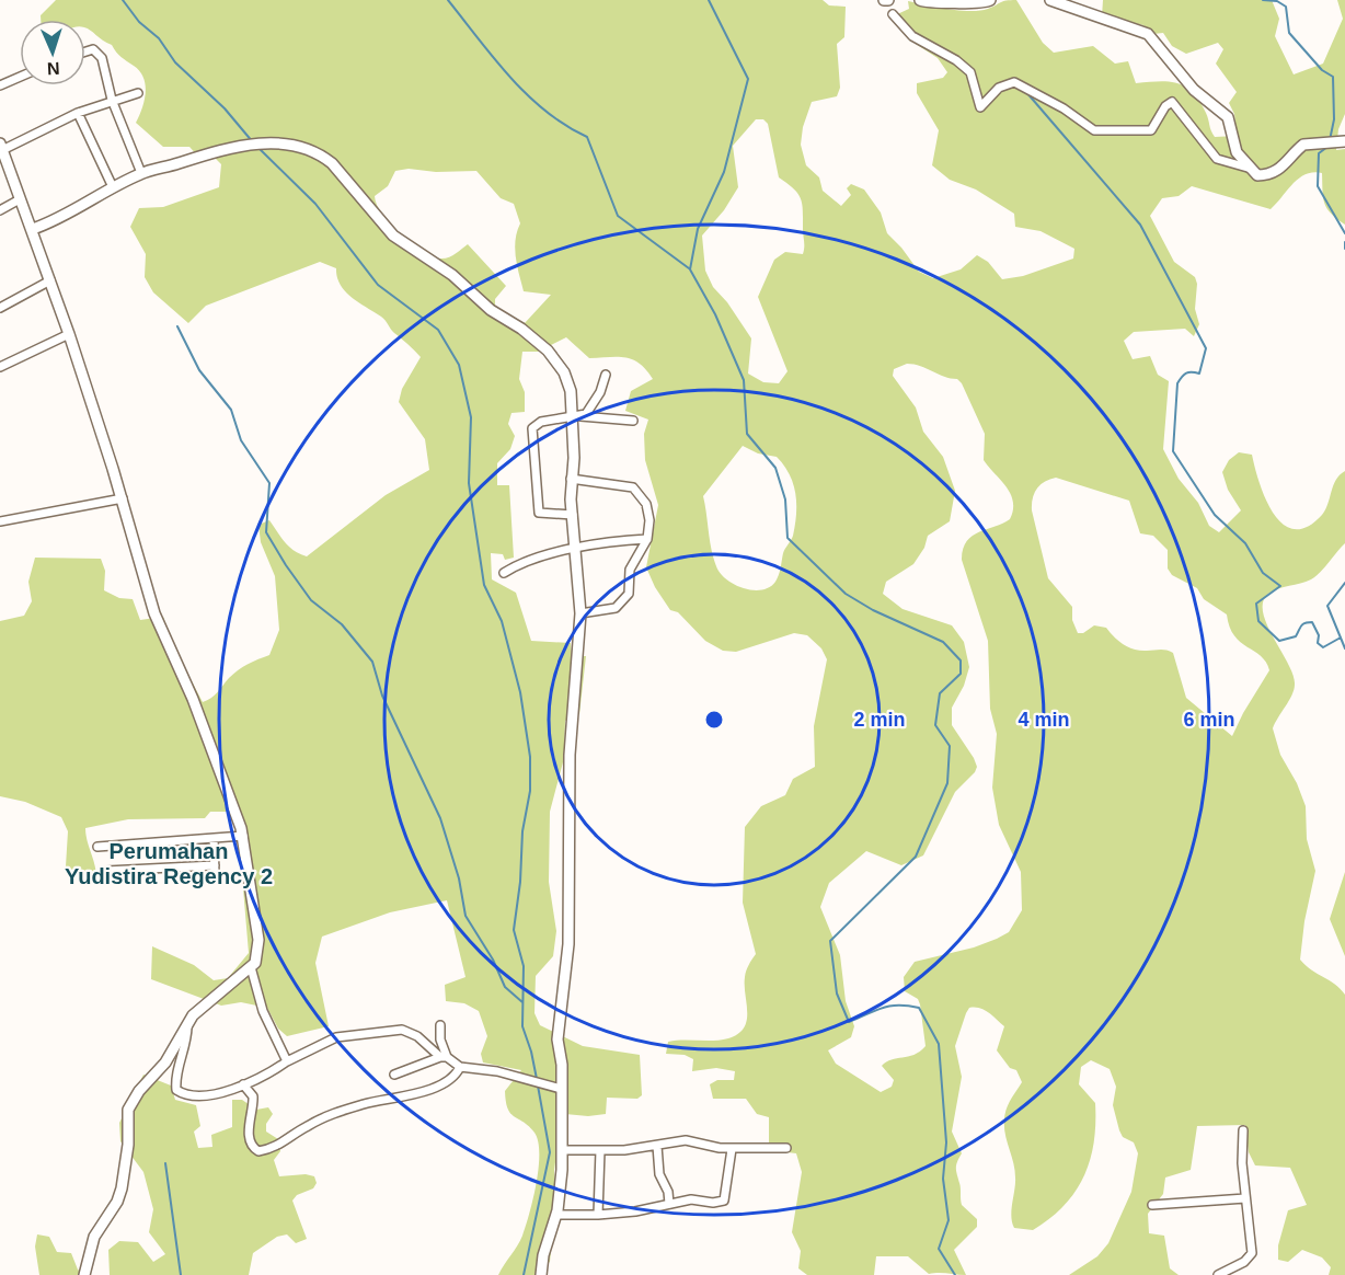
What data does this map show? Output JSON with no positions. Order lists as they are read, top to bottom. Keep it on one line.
{"districts":["Perumahan Yudistira Regency 2"],"north":"bottom","rings":["2 min","4 min","6 min"]}
